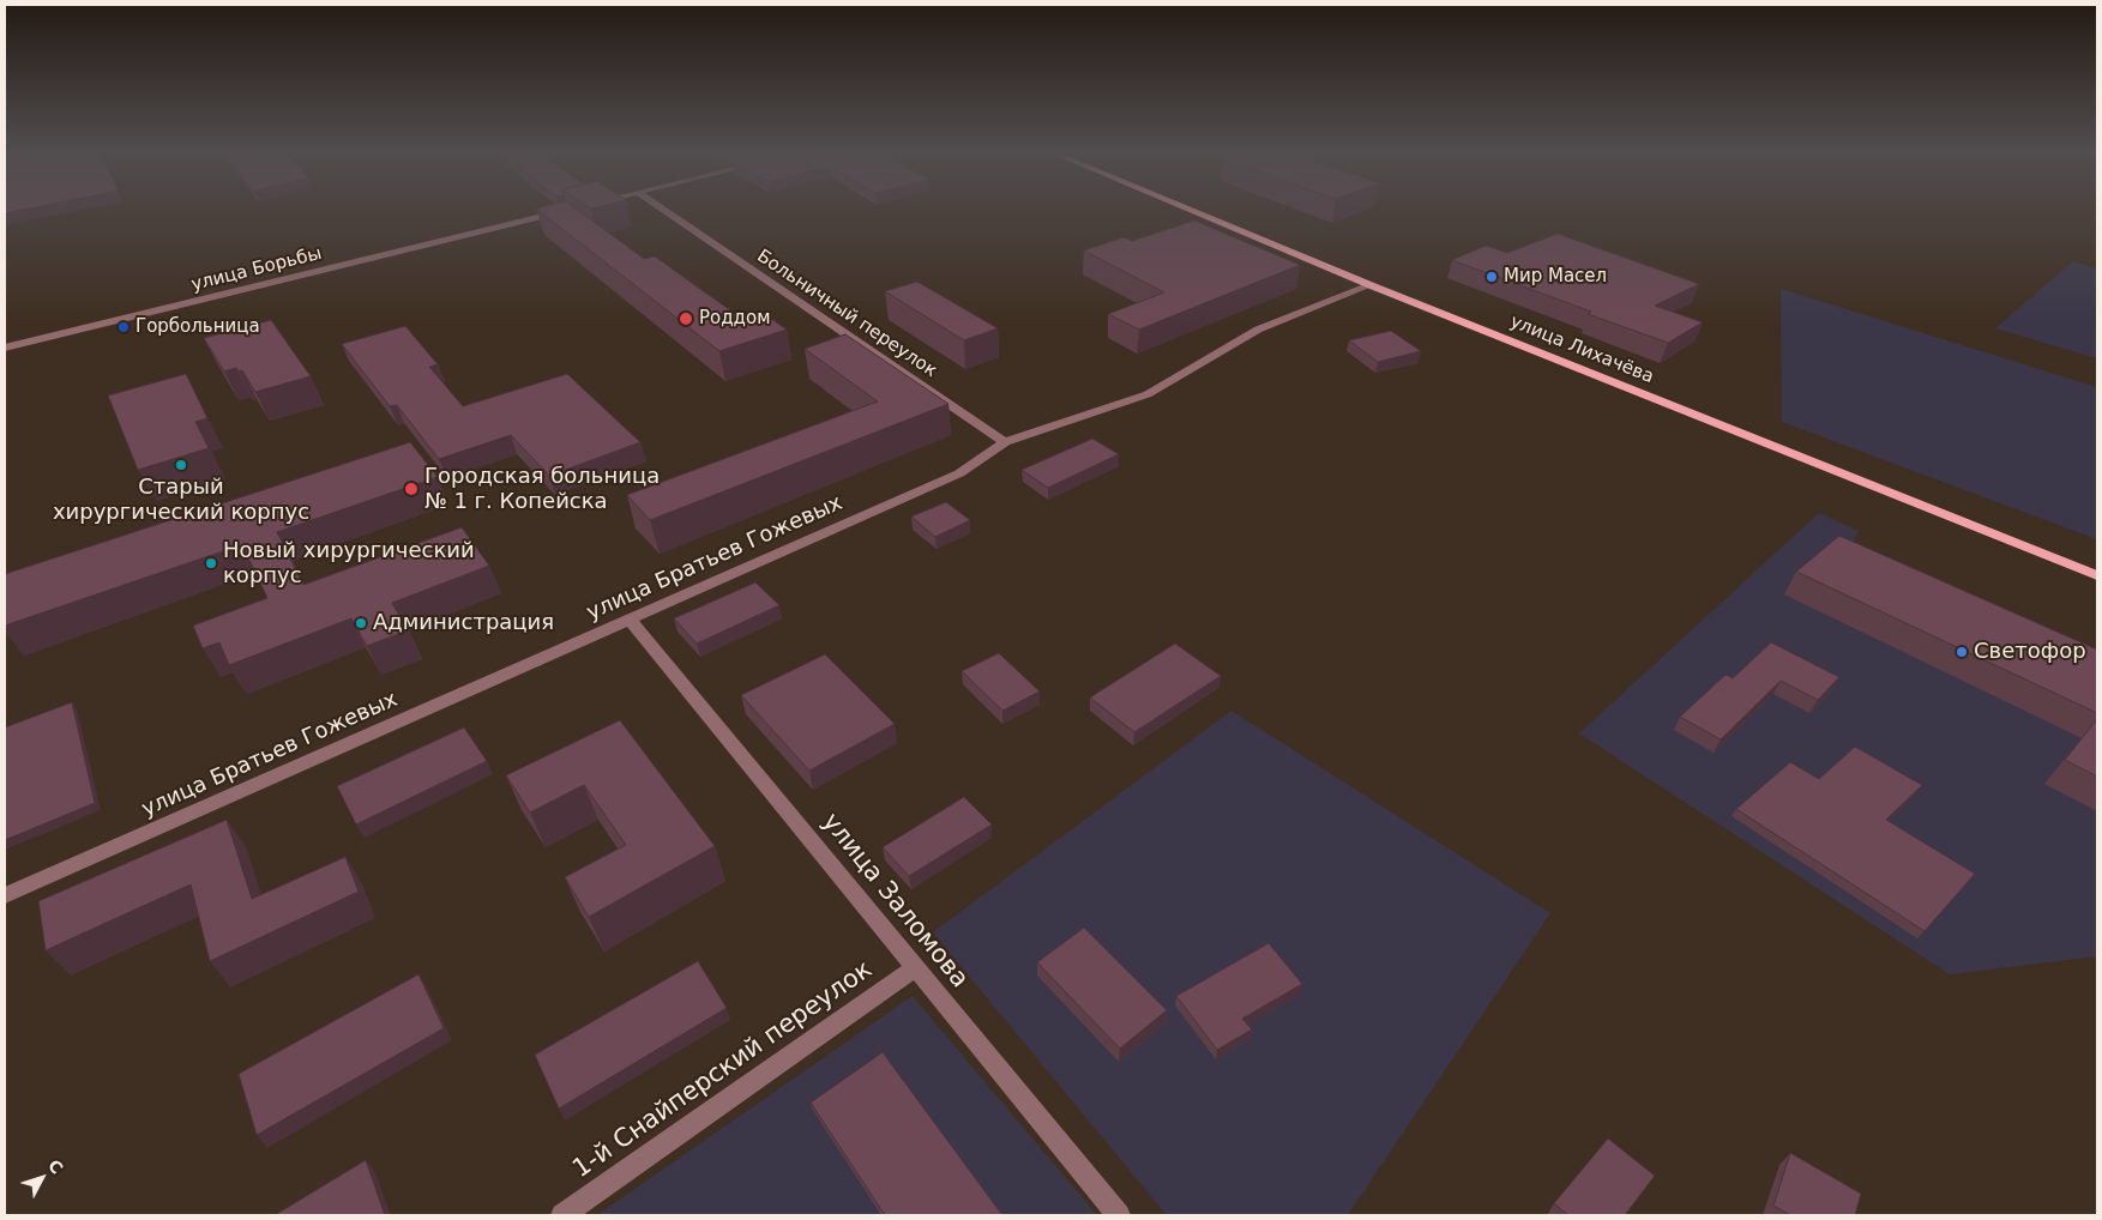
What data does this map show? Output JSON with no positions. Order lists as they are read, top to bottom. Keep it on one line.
{"streets":{"main road":["улица Лихачёва"],"street":["улица Борьбы","Больничный переулок","улица Братьев Гожевых","улица Заломова","1-й Снайперский переулок"]},"crossings":[["Больничный переулок","улица Братьев Гожевых"],["улица Лихачёва","улица Братьев Гожевых"],["улица Братьев Гожевых","улица Заломова"],["улица Заломова","1-й Снайперский переулок"]],"places":["Мир Масел","Роддом","Горбольница","Старый хирургический корпус","Городская больница № 1 г. Копейска","Новый хирургический корпус","Администрация","Светофор"],"north":"top right"}
